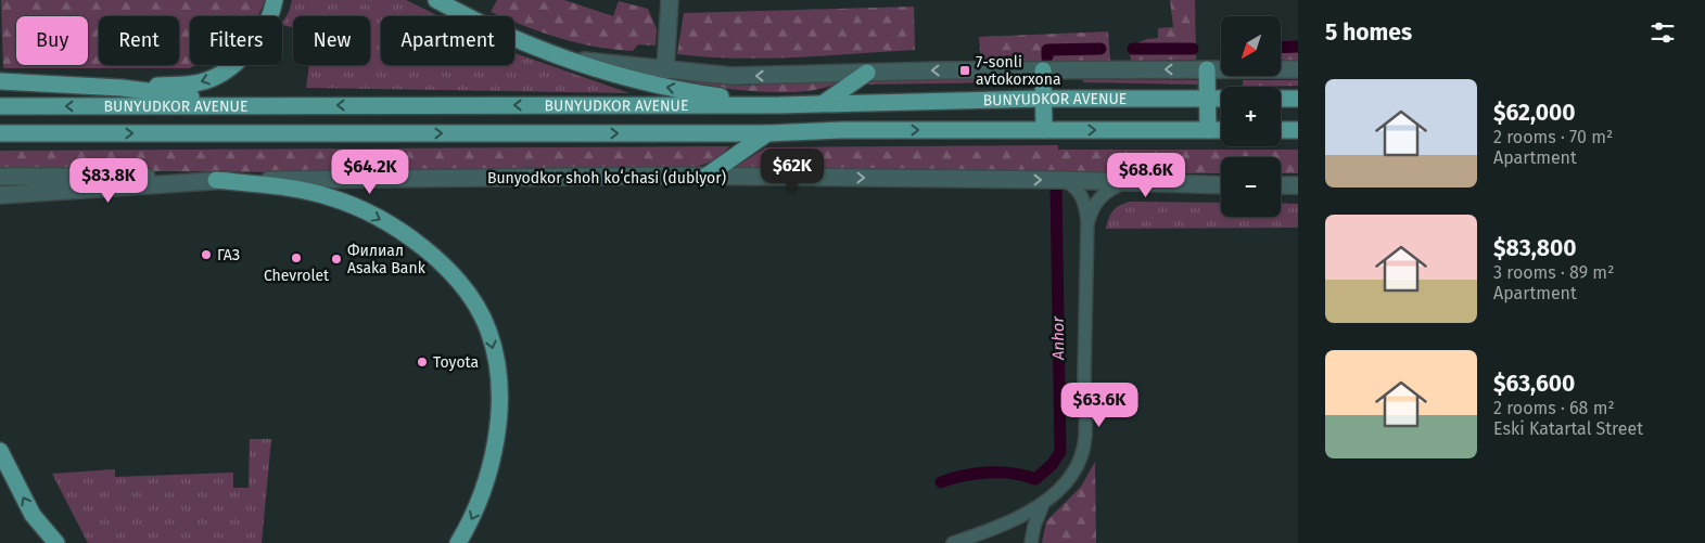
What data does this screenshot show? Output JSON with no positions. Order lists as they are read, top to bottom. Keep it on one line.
{"streets":{"main road":["BUNYUDKOR AVENUE"],"street":["Bunyodkor shoh koʻchasi (dublyor)"]},"water":["Anhor"],"places":{"transit":["7-sonli avtokorxona"],"other":["ГАЗ","Chevrolet","Филиал Asaka Bank","Toyota"]},"north":"bottom left","page":{"heading":"5 homes","map_buttons":["+","−"],"chip":["Buy","Rent","Filters","New","Apartment"],"list":[{"name":"$62,000","note":"2 rooms · 70 m² · Apartment"},{"name":"$83,800","note":"3 rooms · 89 m² · Apartment"},{"name":"$63,600","note":"2 rooms · 68 m² · Eski Katartal Street"}],"price":["$62K","$64.2K","$68.6K","$83.8K","$63.6K"]}}
